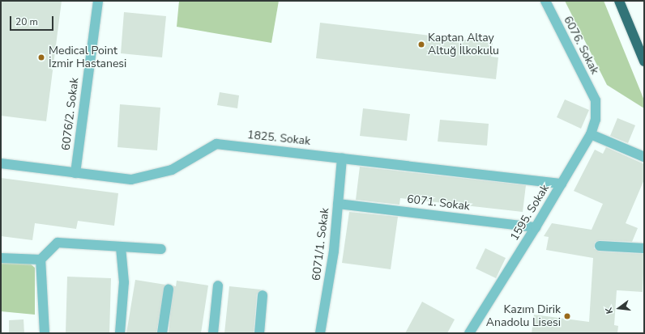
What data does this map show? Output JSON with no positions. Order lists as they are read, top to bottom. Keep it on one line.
{"streets":{"street":["6076. Sokak","6076/2. Sokak","1825. Sokak","6071. Sokak","1595. Sokak","6071/1. Sokak"]},"crossings":[["6076. Sokak","1595. Sokak"],["6076/2. Sokak","1825. Sokak"],["1825. Sokak","1595. Sokak"],["1825. Sokak","6071/1. Sokak"],["6071. Sokak","1595. Sokak"],["6071. Sokak","6071/1. Sokak"]],"places":["Kaptan Altay Altuğ İlkokulu","Medical Point İzmir Hastanesi","Kazım Dirik Anadolu Lisesi"],"scale_bar":"20 m","north":"left"}
